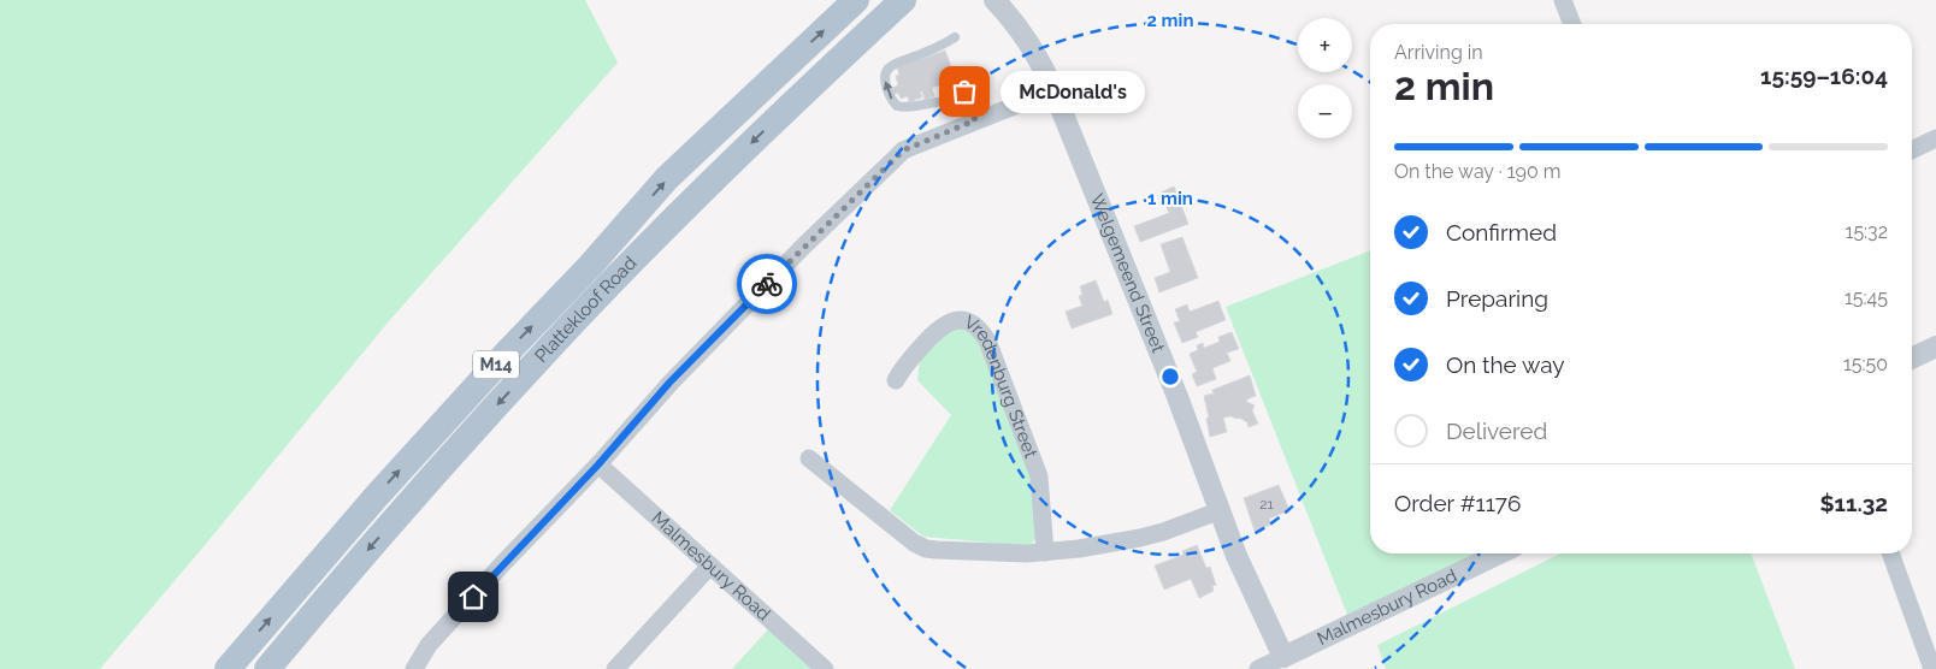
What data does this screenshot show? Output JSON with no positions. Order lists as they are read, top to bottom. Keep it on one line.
{"streets":{"main road":["Plattekloof Road","M14"],"street":["Welgemeend Street","Vredenburg Street","Malmesbury Road"]},"crossings":[["Welgemeend Street","Malmesbury Road"]],"places":["McDonald's"],"house_numbers":["21"],"page":{"map_buttons":["+","−"],"heading":["2 min","Arriving in","15:59–16:04"],"panel":["Order #1176","$11.32"],"bubble":"McDonald's","bar":"On the way · 190 m","list":[["Confirmed","15:32"],["Preparing","15:45"],["On the way","15:50"],"Delivered"]},"rings":["2 min","1 min"]}
